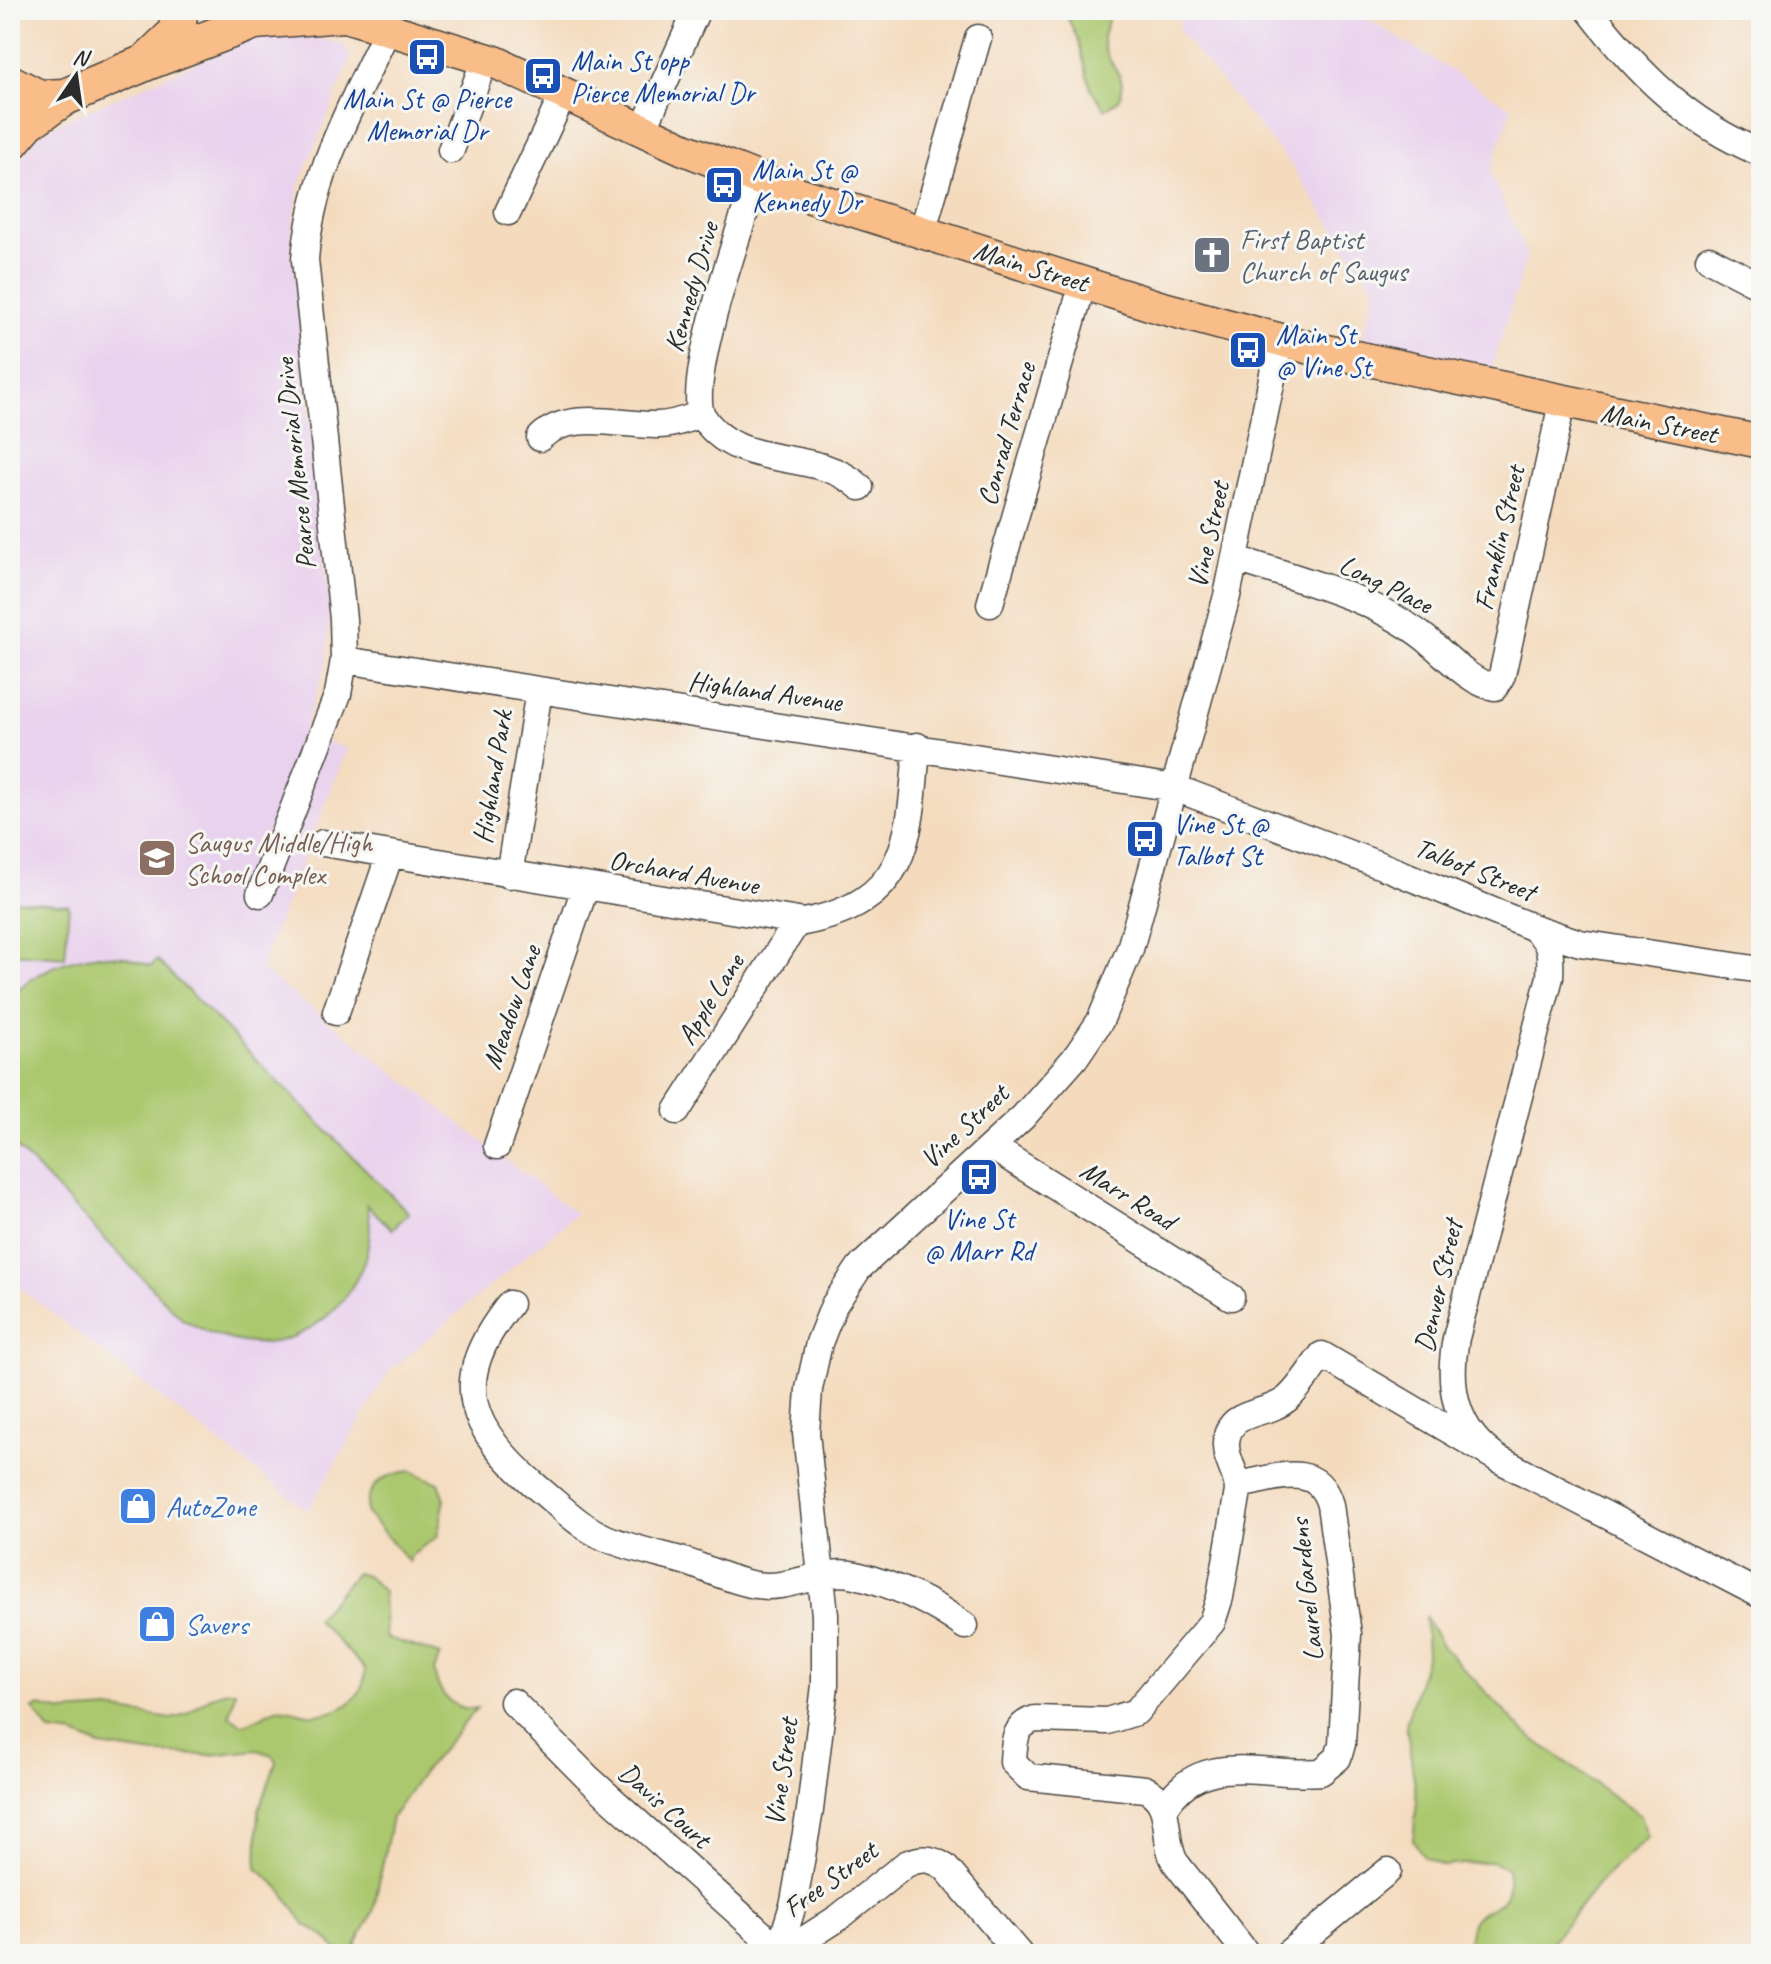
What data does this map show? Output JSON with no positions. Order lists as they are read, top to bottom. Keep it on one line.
{"streets":{"main road":["Main Street"],"street":["Kennedy Drive","Conrad Terrace","Pearce Memorial Drive","Vine Street","Franklin Street","Long Place","Highland Avenue","Highland Park","Talbot Street","Orchard Avenue","Apple Lane","Meadow Lane","Marr Road","Denver Street","Laurel Gardens","Davis Court","Free Street"]},"crossings":[["Main Street","Kennedy Drive"],["Main Street","Conrad Terrace"],["Main Street","Pearce Memorial Drive"],["Main Street","Vine Street"],["Main Street","Franklin Street"],["Pearce Memorial Drive","Highland Avenue"],["Vine Street","Long Place"],["Vine Street","Highland Avenue"],["Vine Street","Talbot Street"],["Vine Street","Marr Road"],["Vine Street","Davis Court"],["Vine Street","Free Street"],["Franklin Street","Long Place"],["Highland Avenue","Highland Park"],["Highland Avenue","Talbot Street"],["Highland Avenue","Orchard Avenue"],["Highland Park","Orchard Avenue"],["Talbot Street","Denver Street"],["Orchard Avenue","Apple Lane"],["Orchard Avenue","Meadow Lane"],["Davis Court","Free Street"]],"places":{"bus stop":["Main St @ Pierce Memorial Dr","Main St opp Pierce Memorial Dr","Main St @ Kennedy Dr","Main St @ Vine St","Vine St @ Talbot St","Vine St @ Marr Rd"],"church":["First Baptist Church of Saugus"],"school or university":["Saugus Middle/High School Complex"],"shop":["AutoZone","Savers"]},"north":"top"}
